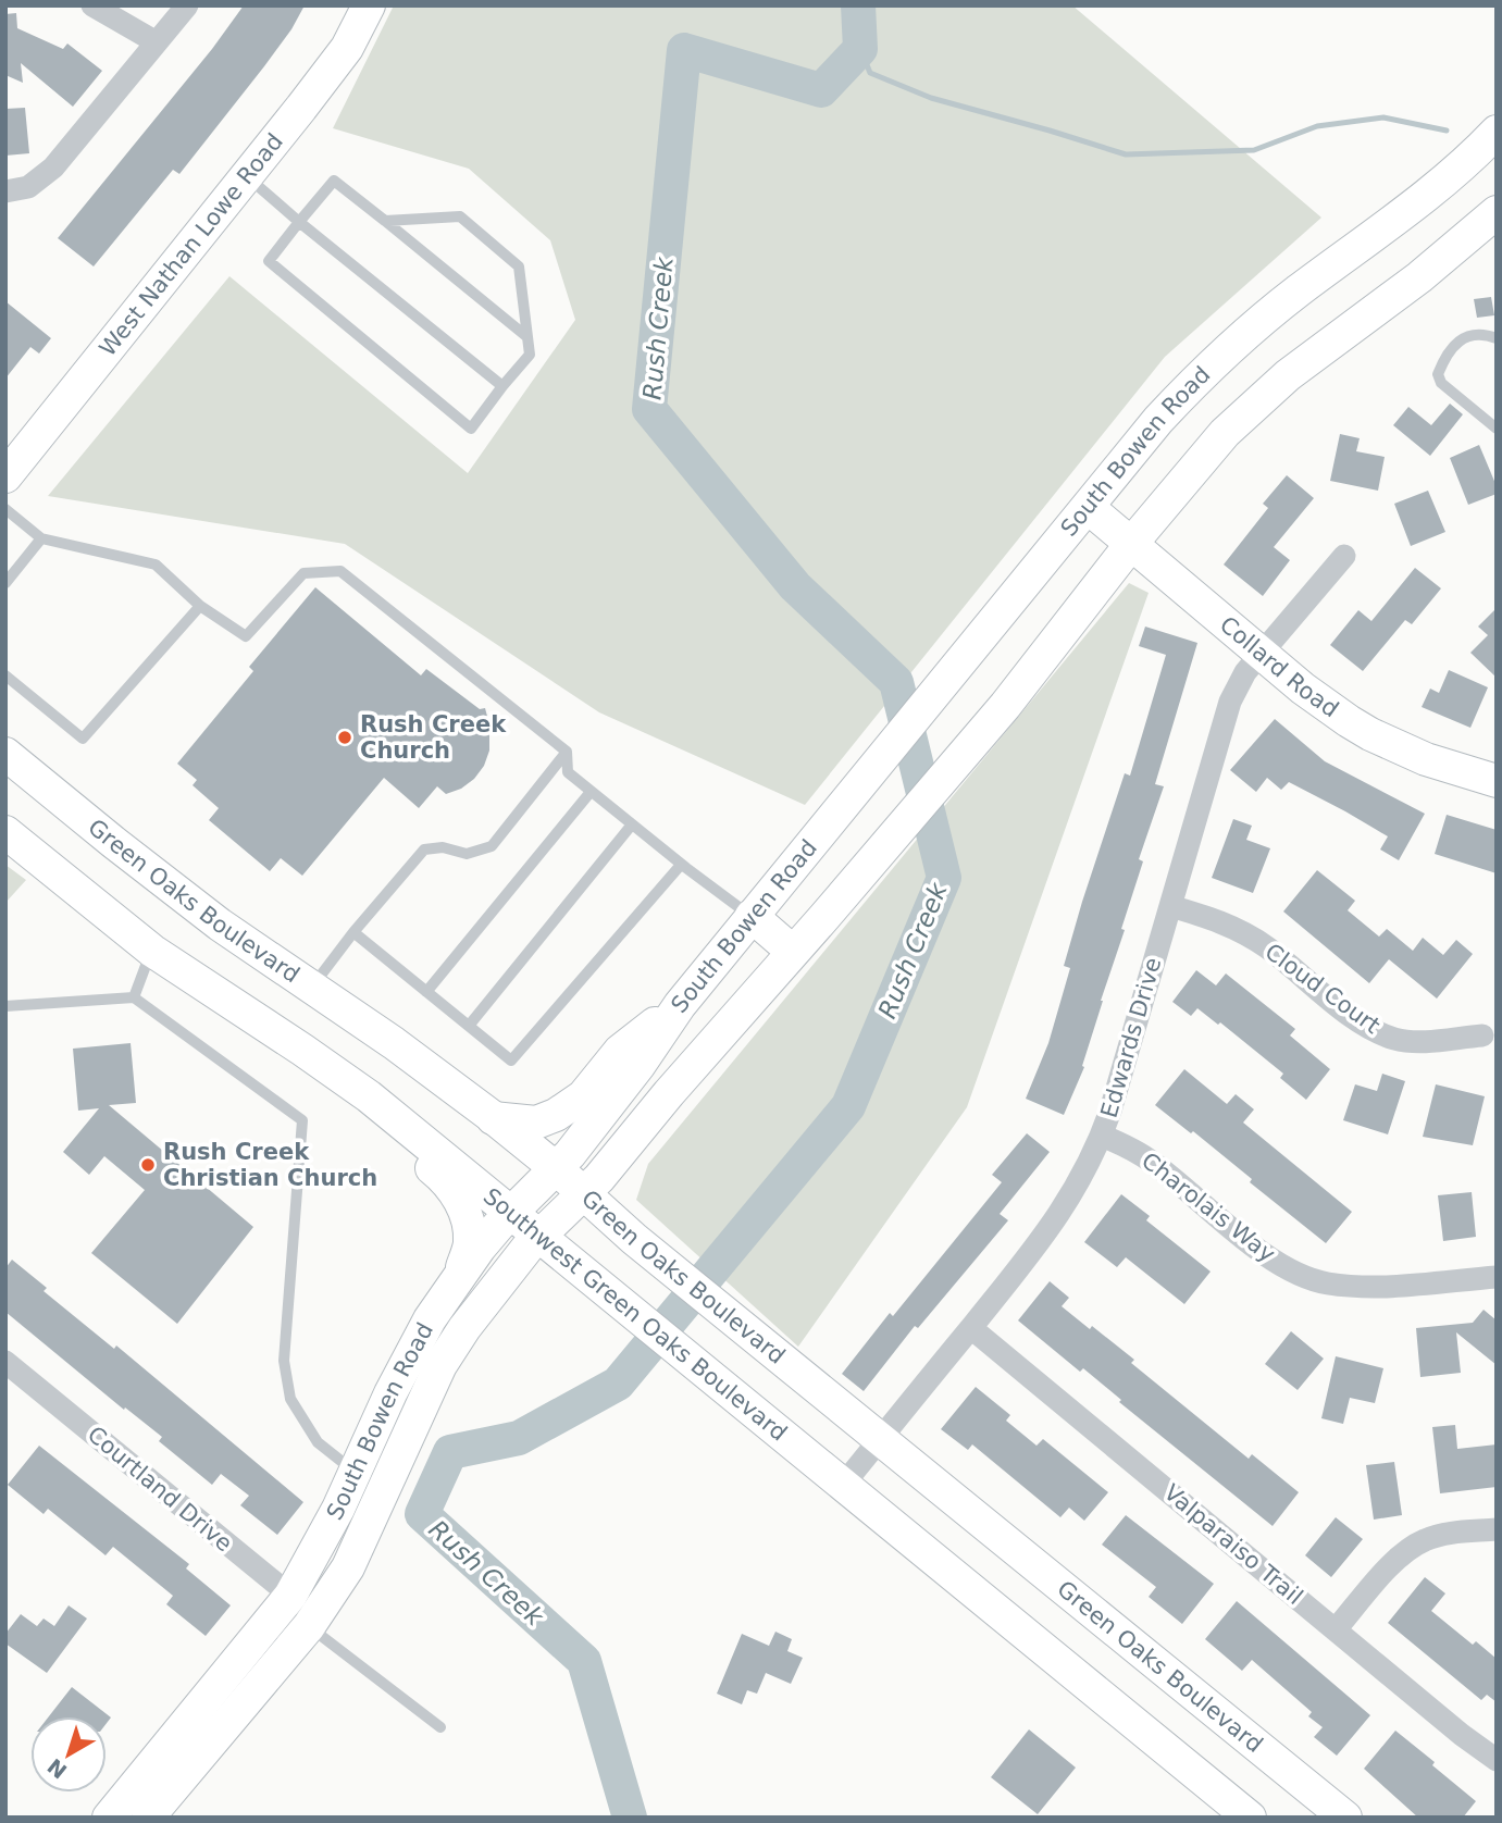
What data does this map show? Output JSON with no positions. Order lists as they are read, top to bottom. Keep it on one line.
{"streets":{"main road":["West Nathan Lowe Road","South Bowen Road","Collard Road","Green Oaks Boulevard","Southwest Green Oaks Boulevard"],"street":["Cloud Court","Edwards Drive","Charolais Way","Courtland Drive","Valparaiso Trail"]},"crossings":[["South Bowen Road","Collard Road"],["South Bowen Road","Green Oaks Boulevard"],["South Bowen Road","Southwest Green Oaks Boulevard"],["South Bowen Road","Courtland Drive"],["Collard Road","Edwards Drive"],["Green Oaks Boulevard","Edwards Drive"],["Cloud Court","Edwards Drive"],["Edwards Drive","Charolais Way"],["Edwards Drive","Southwest Green Oaks Boulevard"],["Edwards Drive","Valparaiso Trail"]],"water":["Rush Creek"],"places":["Rush Creek Church","Rush Creek Christian Church"],"north":"bottom left"}
